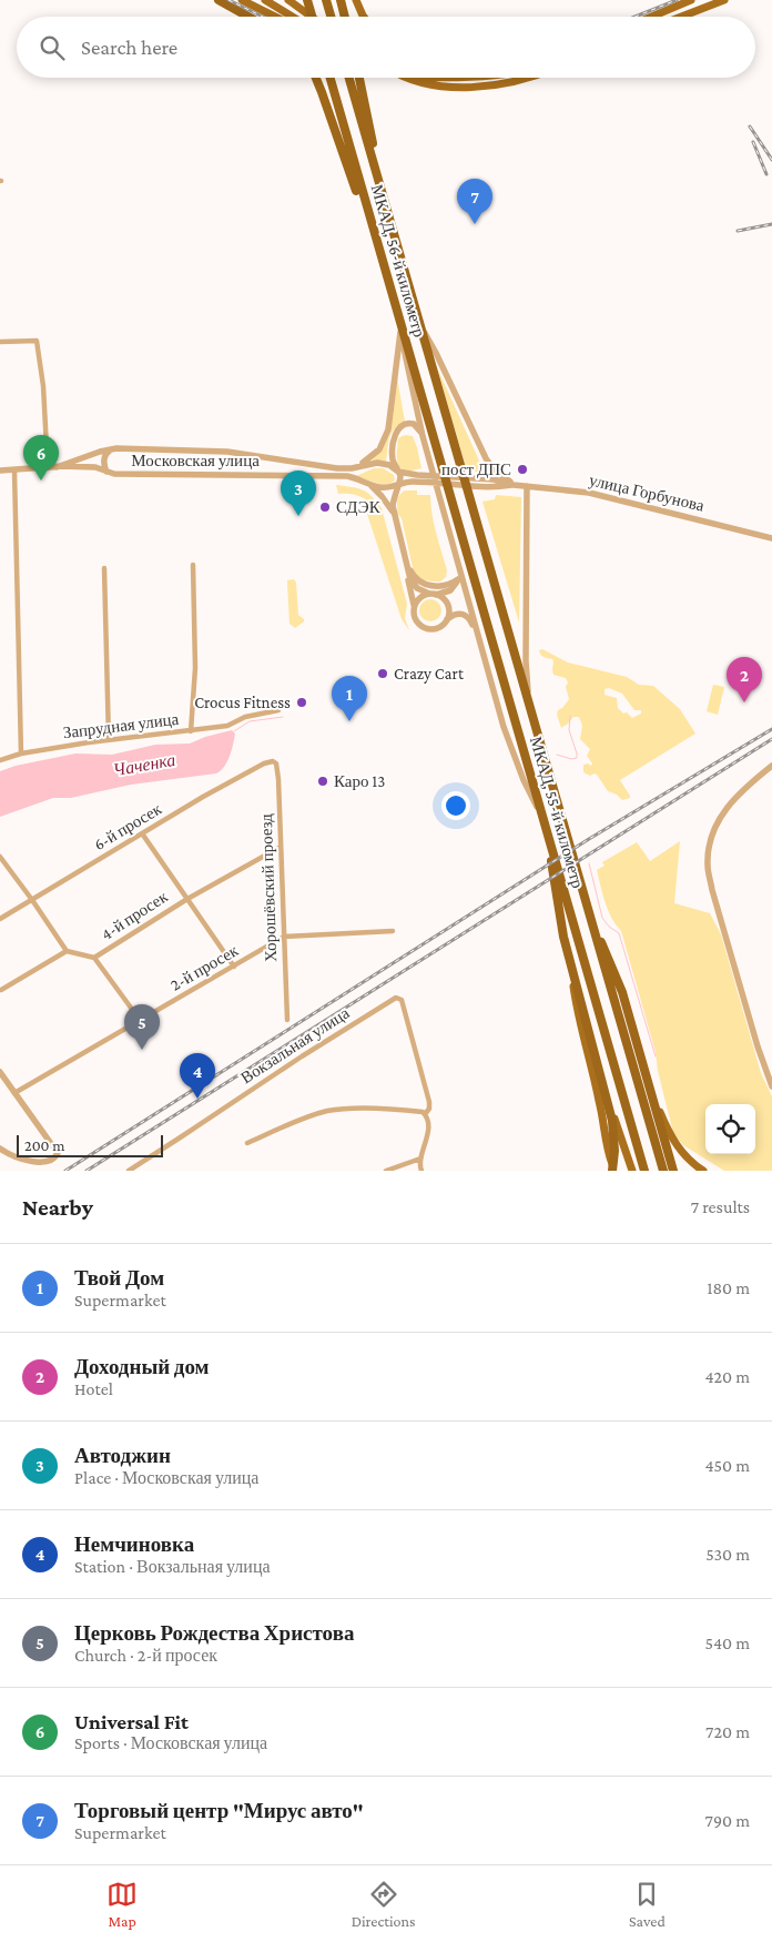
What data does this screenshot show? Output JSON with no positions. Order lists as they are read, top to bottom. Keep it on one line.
{"streets":{"highway":["МКАД, 56-й километр","МКАД, 55-й километр"],"street":["Московская улица","улица Горбунова","Запрудная улица","6-й просек","Хорошёвский проезд","4-й просек","2-й просек","Вокзальная улица"]},"crossings":[["МКАД, 56-й километр","МКАД, 55-й километр"],["Московская улица","улица Горбунова"],["6-й просек","Хорошёвский проезд"],["Хорошёвский проезд","4-й просек"],["Хорошёвский проезд","2-й просек"]],"water":["Чаченка"],"places":["пост ДПС","СДЭК","Crazy Cart","Crocus Fitness","Каро 13"],"scale_bar":"200 m","page":{"search":"Search here","pins":["7","6","3","2","1","5","4"],"scale":"200 m","heading":["Nearby","7 results"],"list":[{"mark":"1","name":"Твой Дом","note":"Supermarket","value":"180 m"},{"mark":"2","name":"Доходный дом","note":"Hotel","value":"420 m"},{"mark":"3","name":"Автоджин","note":"Place · Московская улица","value":"450 m"},{"mark":"4","name":"Немчиновка","note":"Station · Вокзальная улица","value":"530 m"},{"mark":"5","name":"Церковь Рождества Христова","note":"Church · 2-й просек","value":"540 m"},{"mark":"6","name":"Universal Fit","note":"Sports · Московская улица","value":"720 m"},{"mark":"7","name":"Торговый центр \"Мирус авто\"","note":"Supermarket","value":"790 m"}],"nav":["Map","Directions","Saved"]}}
